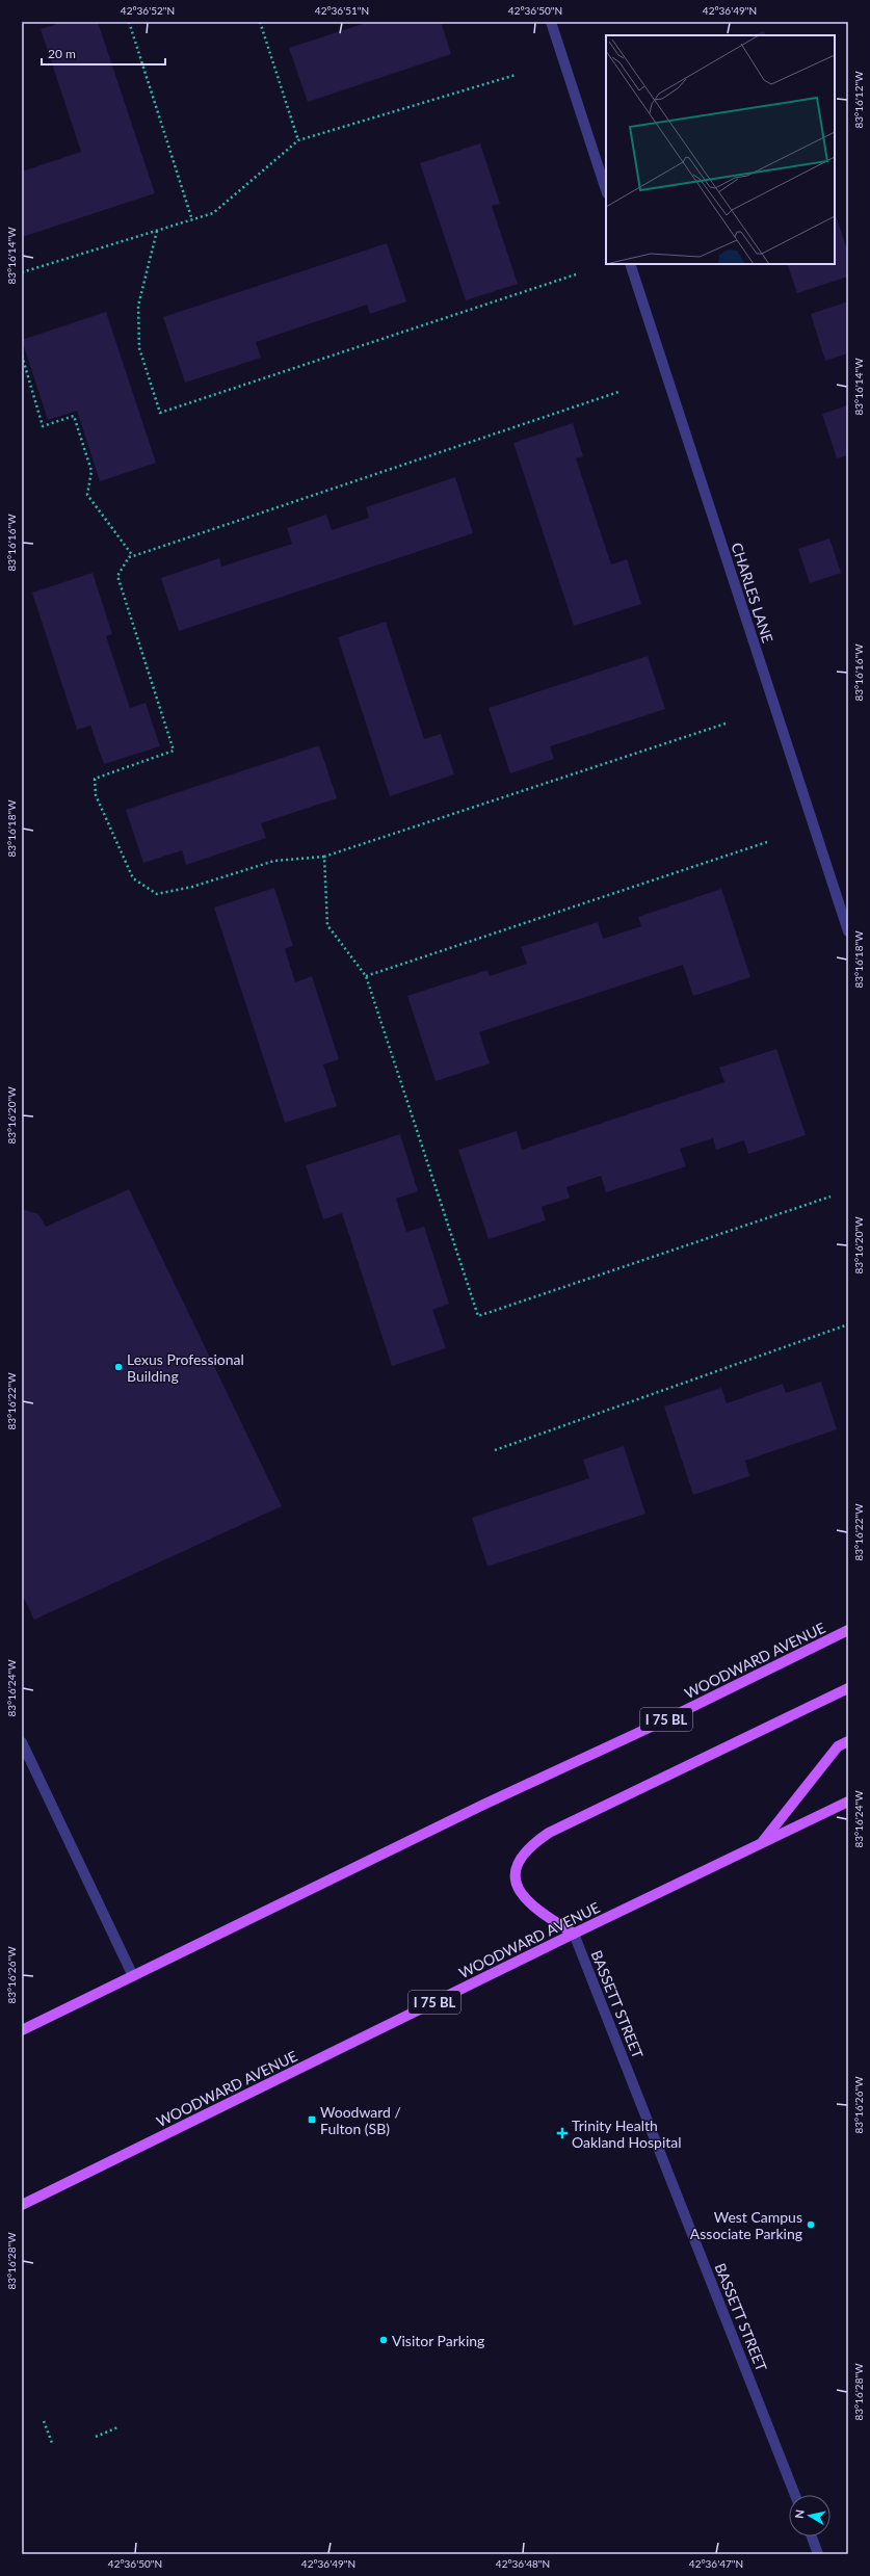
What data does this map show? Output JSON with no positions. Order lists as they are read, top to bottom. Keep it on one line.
{"streets":{"main road":["WOODWARD AVENUE","I 75 BL"],"street":["CHARLES LANE","BASSETT STREET"]},"crossings":[["WOODWARD AVENUE","BASSETT STREET"]],"places":{"other":["Lexus Professional Building","West Campus Associate Parking","Visitor Parking"],"transit":["Woodward / Fulton (SB)"],"health":["Trinity Health Oakland Hospital"]},"scale_bar":"20 m","north":"left","coordinates":["42°36'52\"N","42°36'51\"N","42°36'50\"N","42°36'49\"N","83°16'12\"W","83°16'14\"W","83°16'16\"W","83°16'18\"W","83°16'20\"W","83°16'22\"W","83°16'24\"W","83°16'26\"W","83°16'28\"W","42°36'48\"N","42°36'47\"N"]}
